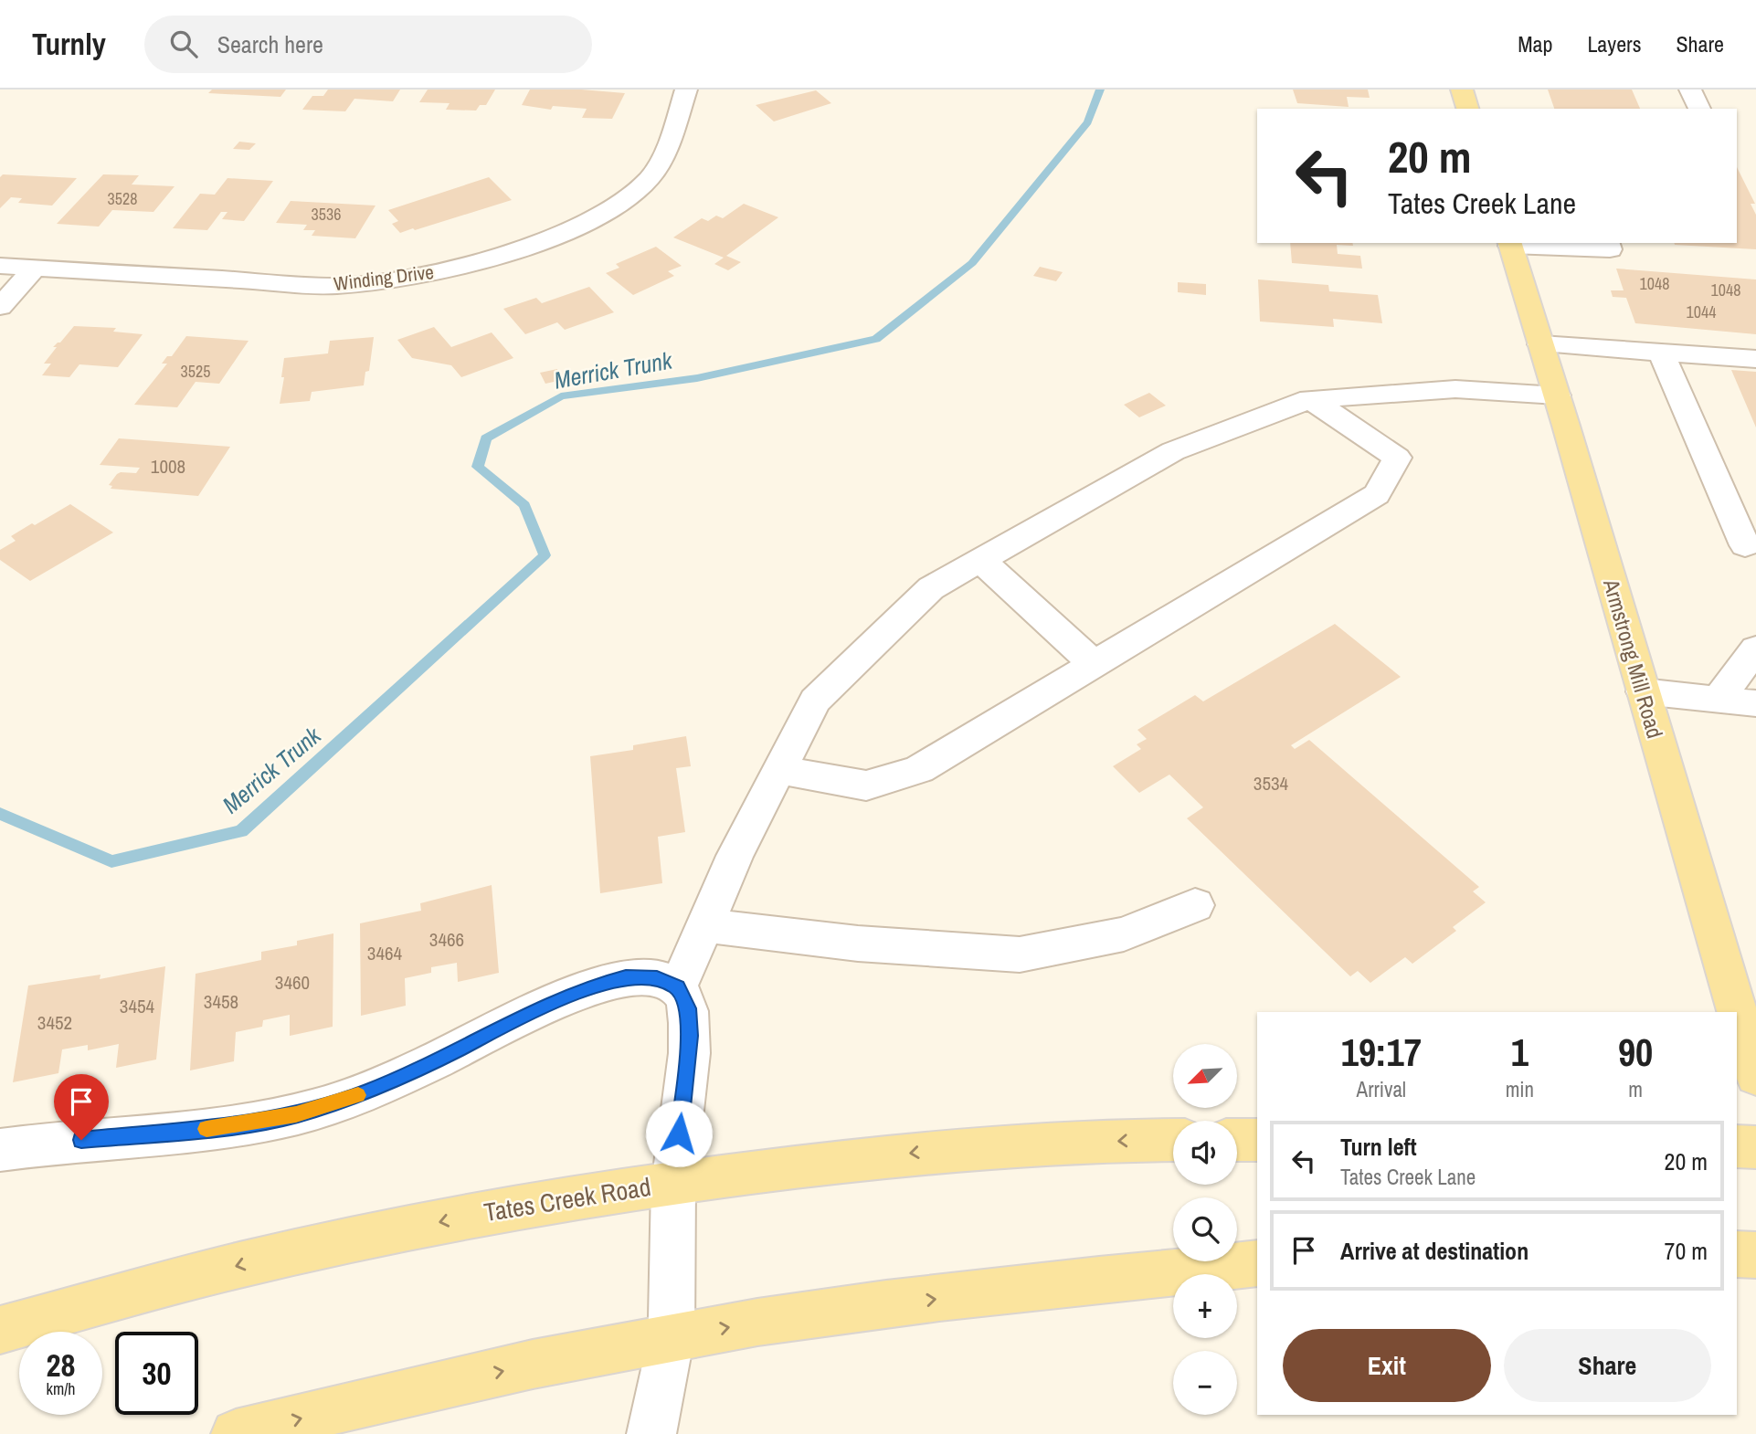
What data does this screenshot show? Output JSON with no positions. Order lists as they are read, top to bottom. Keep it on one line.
{"streets":{"main road":["Armstrong Mill Road","Tates Creek Road"],"street":["Winding Drive"]},"water":["Merrick Trunk"],"house_numbers":["3528","3536","1048","1048","1044","3525","1008","3534","3466","3464","3460","3458","3454","3452"],"north":"bottom left","page":{"header":"Turnly","search":"Search here","nav":["Map","Layers","Share"],"turn":["20 m","Tates Creek Lane"],"eta":["19:17","Arrival","1","min","90","m"],"map_buttons":["+","−"],"list":[{"name":"Turn left","note":"Tates Creek Lane","value":"20 m"},{"name":"Arrive at destination","value":"70 m"}],"buttons":["Exit","Share"],"speed":"28 km/h","limit":"30"}}
